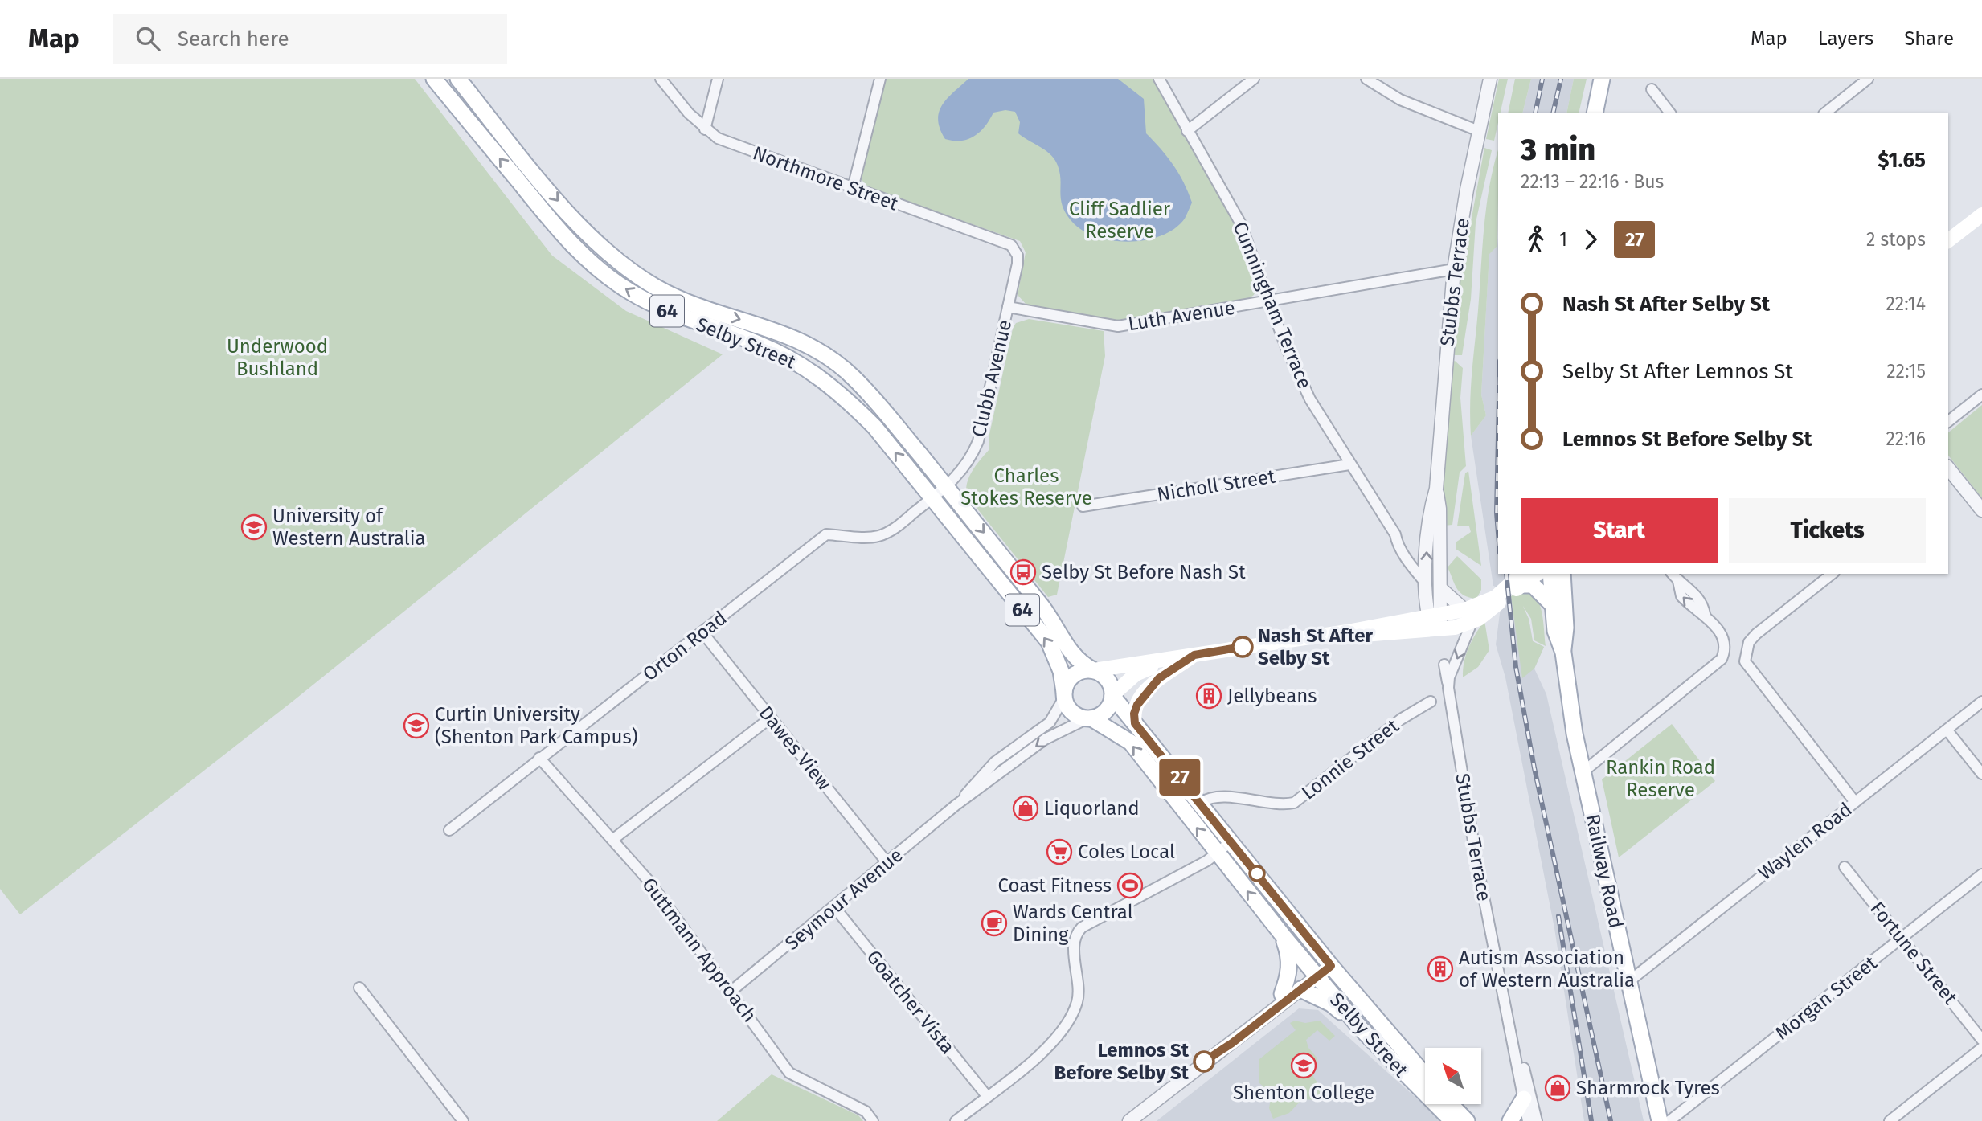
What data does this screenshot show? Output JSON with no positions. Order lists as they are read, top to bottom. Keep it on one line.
{"streets":{"main road":["64","Selby Street","Railway Road"],"street":["Northmore Street","Stubbs Terrace","Cunningham Terrace","Luth Avenue","Clubb Avenue","Nicholl Street","Orton Road","Dawes View","Lonnie Street","Waylen Road","Seymour Avenue","Guttmann Approach","Fortune Street","Morgan Street","Goatcher Vista"]},"crossings":[["Northmore Street","Clubb Avenue"],["Stubbs Terrace","Cunningham Terrace"],["Stubbs Terrace","Luth Avenue"],["Cunningham Terrace","Luth Avenue"],["Cunningham Terrace","Nicholl Street"],["64","Selby Street"],["64","Seymour Avenue"],["Luth Avenue","Clubb Avenue"],["Selby Street","Clubb Avenue"],["Selby Street","Orton Road"],["Selby Street","Lonnie Street"],["Selby Street","Seymour Avenue"],["Clubb Avenue","Orton Road"],["Orton Road","Dawes View"],["Orton Road","Guttmann Approach"],["Dawes View","Seymour Avenue"],["Waylen Road","Railway Road"],["Seymour Avenue","Guttmann Approach"],["Seymour Avenue","Goatcher Vista"],["Fortune Street","Morgan Street"]],"parks":["Cliff Sadlier Reserve","Underwood Bushland","Charles Stokes Reserve","Rankin Road Reserve"],"places":{"school or university":["University of Western Australia","Curtin University (Shenton Park Campus)","Shenton College"],"bus stop":["Selby St Before Nash St"],"other":["Nash St After Selby St","Lemnos St Before Selby St"],"building":["Jellybeans","Autism Association of Western Australia"],"shop":["Liquorland","Sharmrock Tyres"],"supermarket":["Coles Local"],"sports":["Coast Fitness"],"cafe":["Wards Central Dining"]},"lines":["bus line 27"],"north":"top left","page":{"header":"Map","search":"Search here","nav":["Map","Layers","Share"],"on_map":"27","heading":["3 min","22:13 – 22:16 · Bus","$1.65"],"legs":["1","27","2 stops"],"list":[{"name":"Nash St After Selby St","value":"22:14"},{"name":"Selby St After Lemnos St","value":"22:15"},{"name":"Lemnos St Before Selby St","value":"22:16"}],"buttons":["Start","Tickets"]}}
